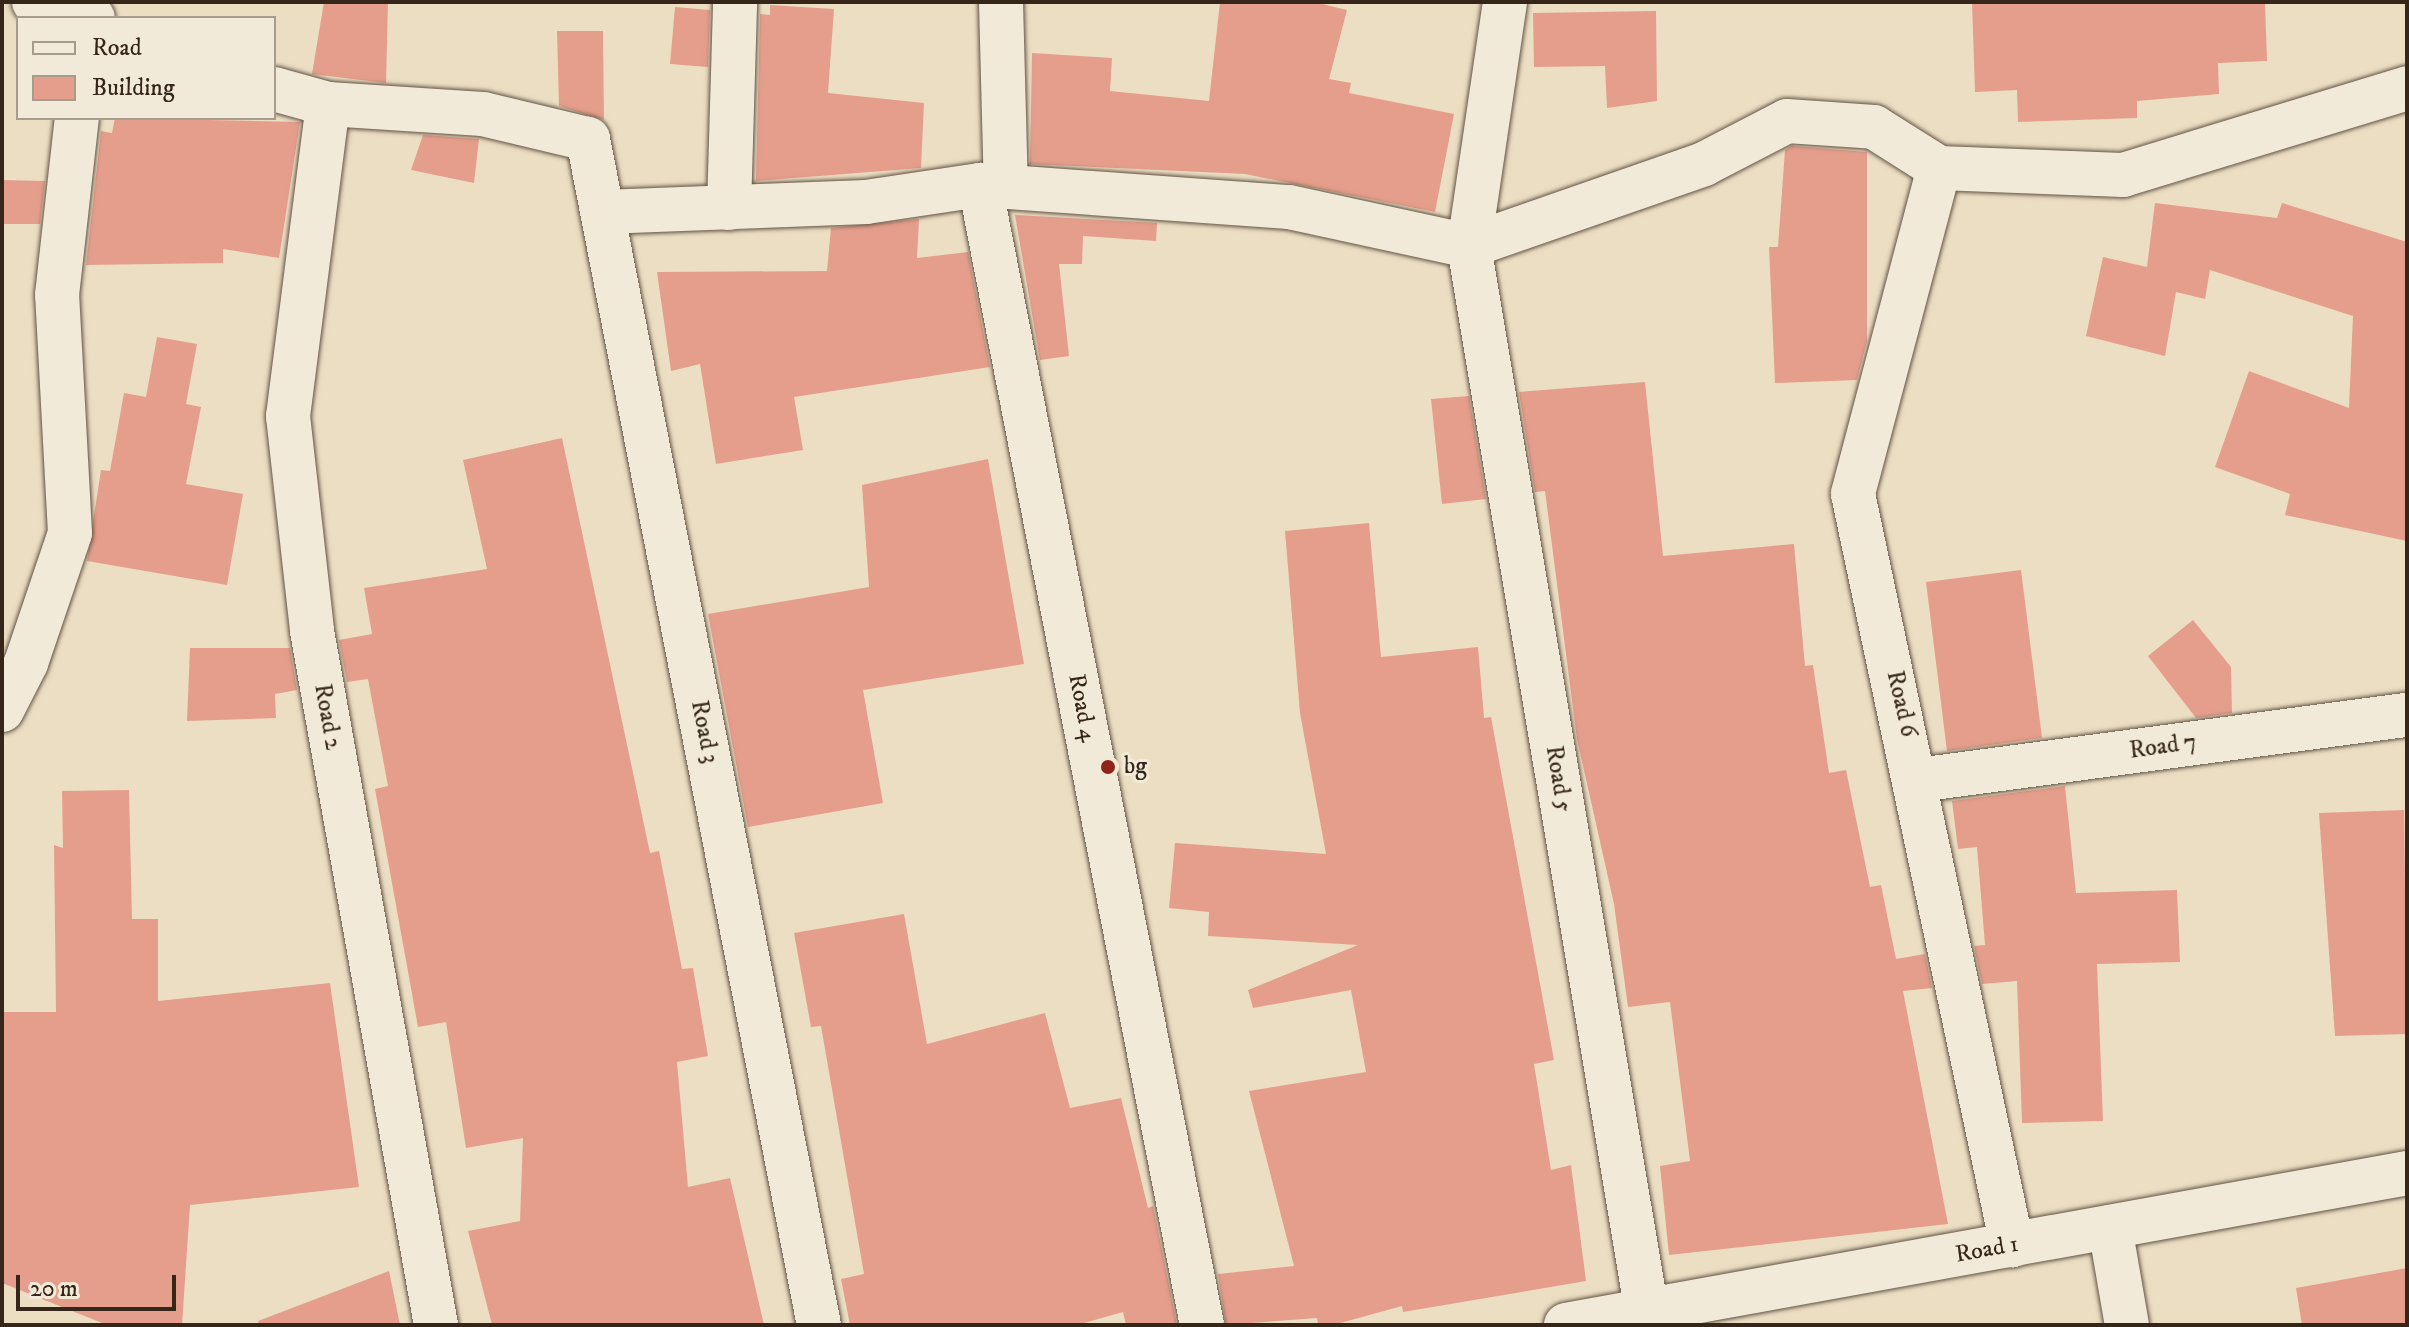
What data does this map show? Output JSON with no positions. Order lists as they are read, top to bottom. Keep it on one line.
{"streets":{"street":["Road 6","Road 4","Road 2","Road 3","Road 7","Road 5","Road 1"]},"crossings":[["Road 6","Road 7"],["Road 6","Road 1"],["Road 2","Road 3"],["Road 5","Road 1"]],"places":["bg"],"legend":["Road","Building"],"scale_bar":"20 m"}
